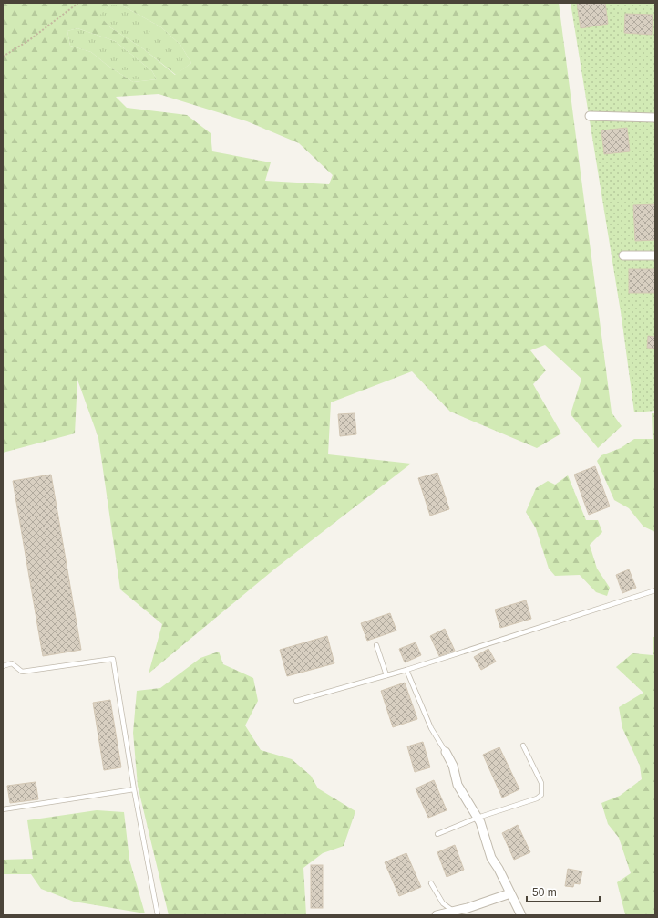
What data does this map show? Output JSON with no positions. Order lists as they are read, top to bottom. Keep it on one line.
{"scale_bar":"50 m"}
